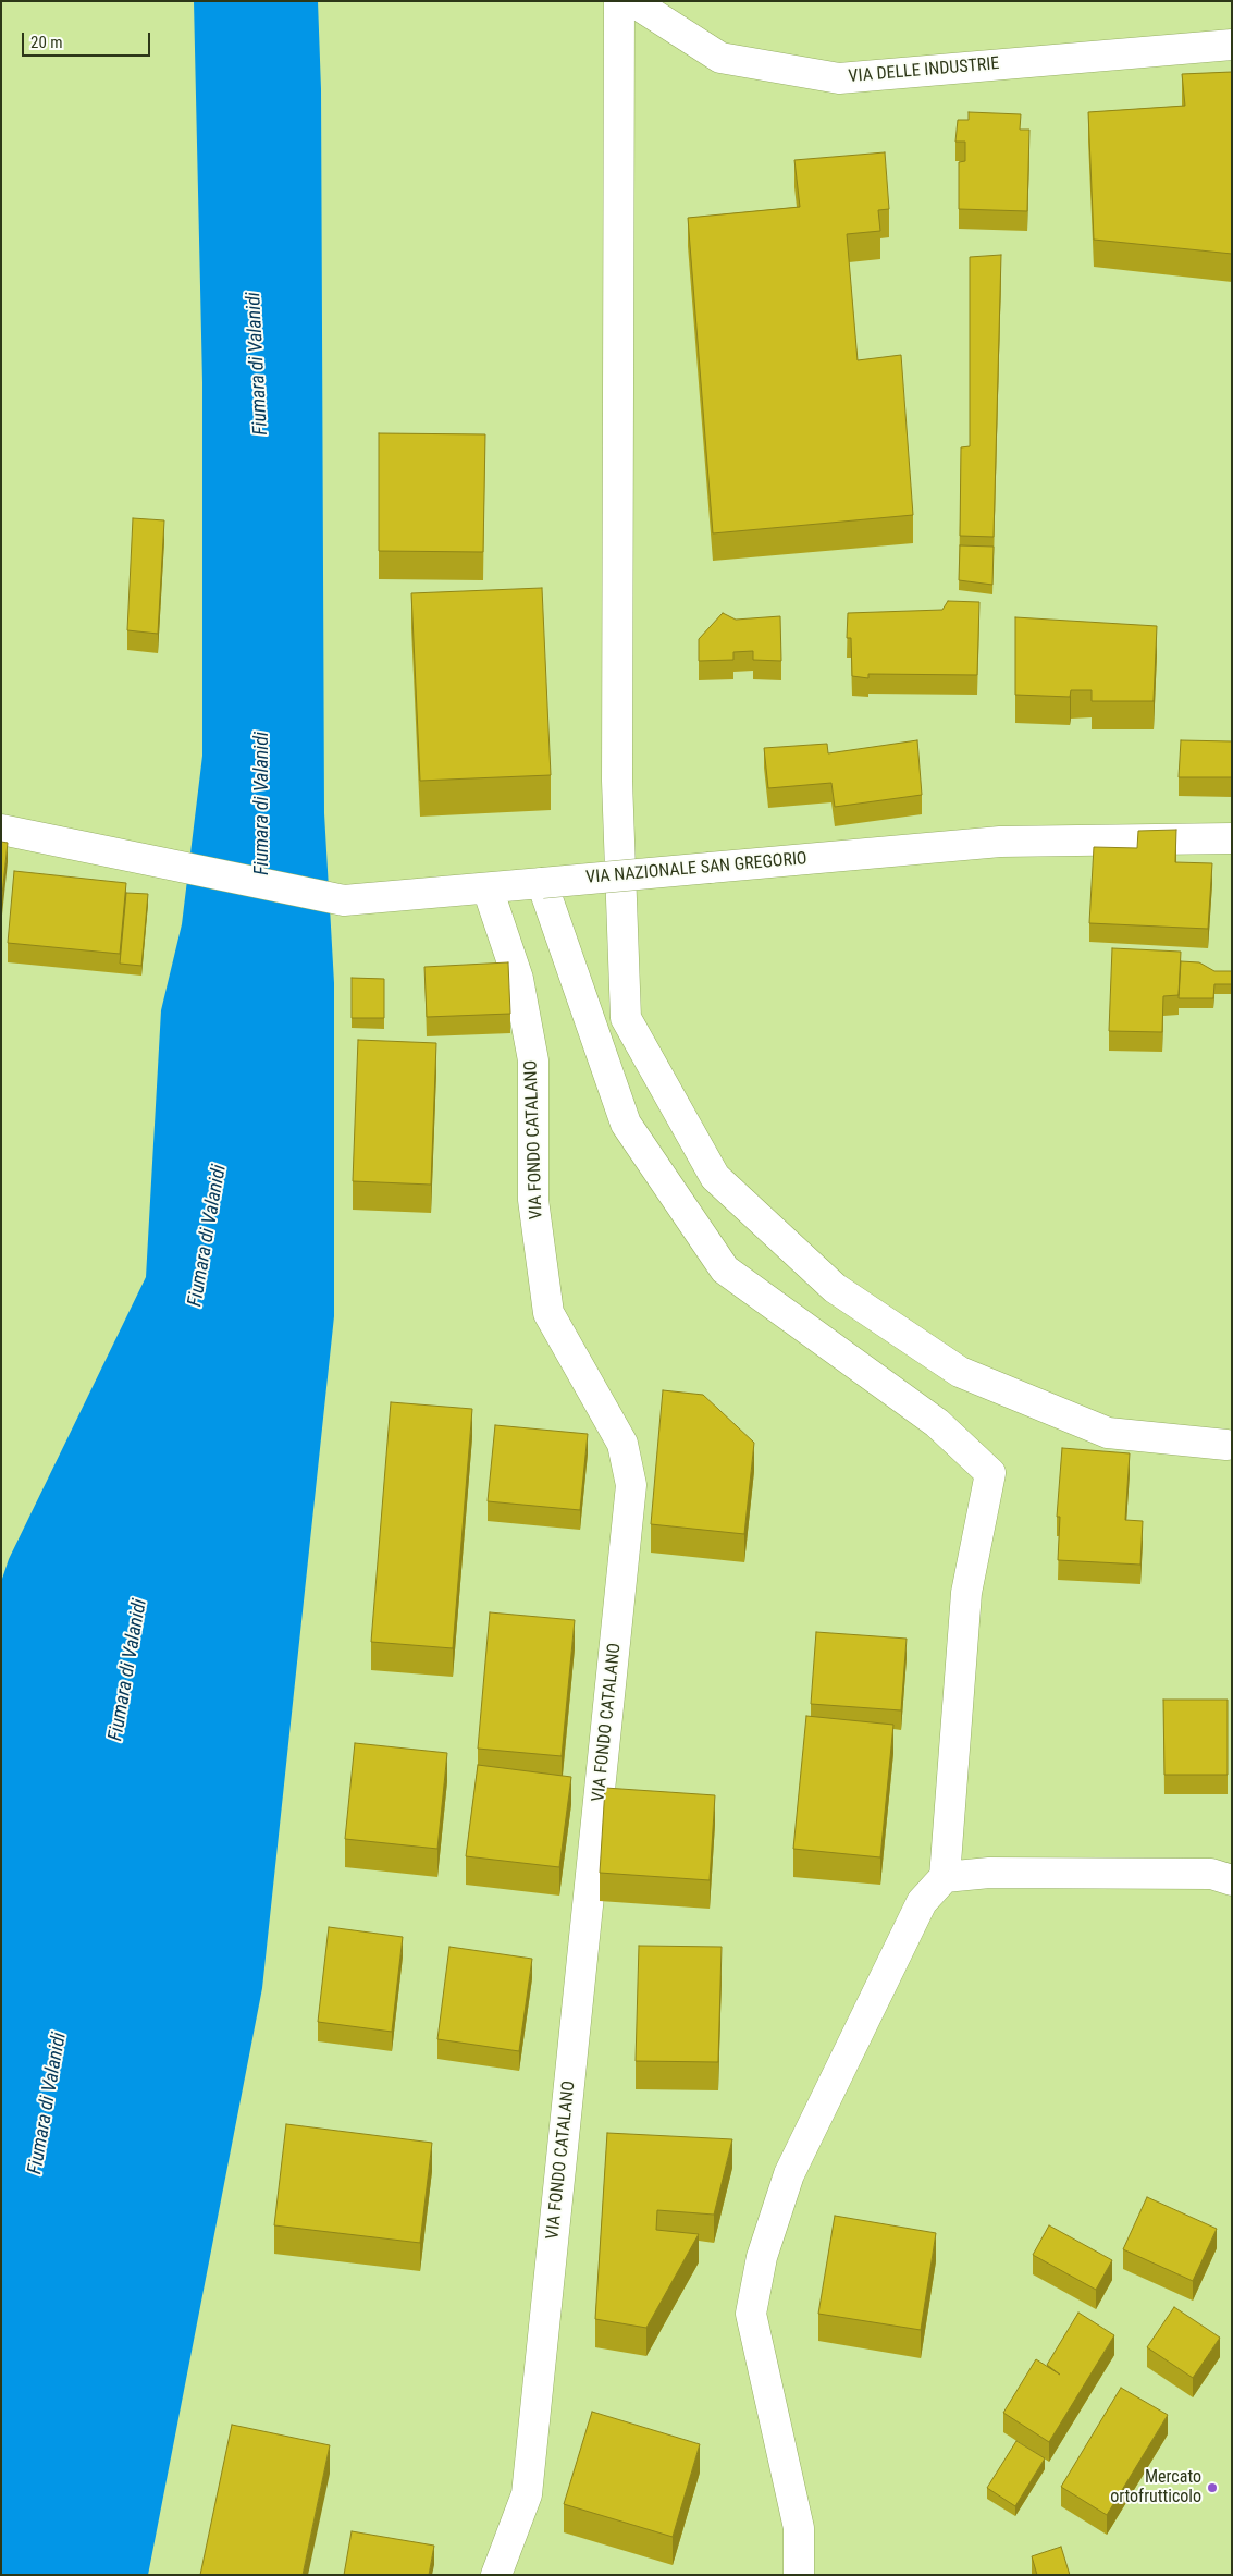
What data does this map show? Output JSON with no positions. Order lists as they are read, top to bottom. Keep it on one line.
{"streets":{"street":["VIA DELLE INDUSTRIE","VIA NAZIONALE SAN GREGORIO","VIA FONDO CATALANO"]},"crossings":[["VIA NAZIONALE SAN GREGORIO","VIA FONDO CATALANO"]],"water":["Fiumara di Valanidi"],"places":["Mercato ortofrutticolo"],"scale_bar":"20 m"}
